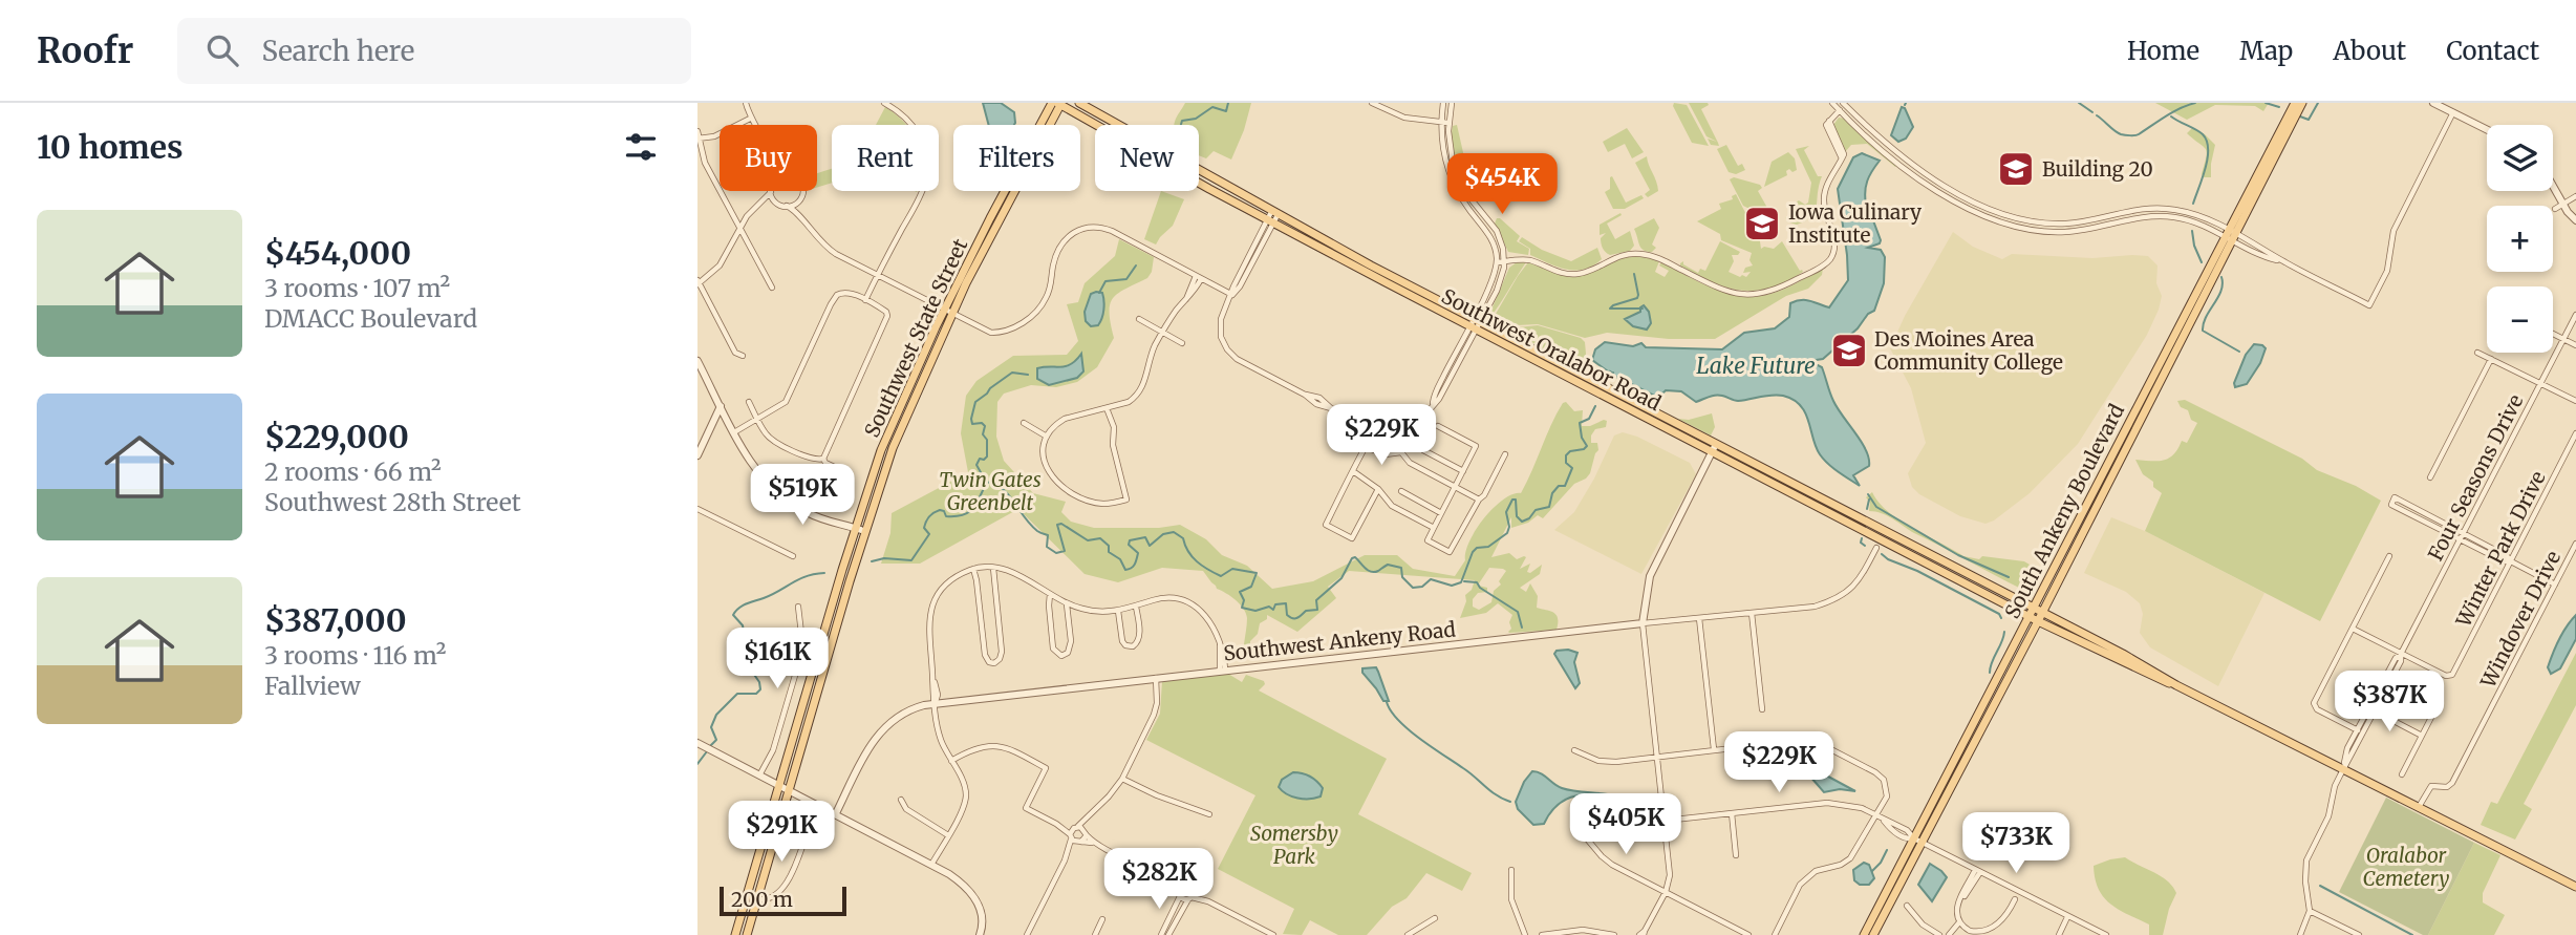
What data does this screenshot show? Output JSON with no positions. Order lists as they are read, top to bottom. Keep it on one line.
{"streets":{"main road":["Southwest State Street","Southwest Oralabor Road","South Ankeny Boulevard"],"street":["Four Seasons Drive","Winter Park Drive","Windover Drive","Southwest Ankeny Road"]},"crossings":[["Southwest State Street","Southwest Oralabor Road"],["Southwest Oralabor Road","South Ankeny Boulevard"],["Four Seasons Drive","Winter Park Drive"]],"water":["Lake Future"],"parks":["Twin Gates Greenbelt","Somersby Park","Oralabor Cemetery"],"places":{"school or university":["Building 20","Iowa Culinary Institute","Des Moines Area Community College"]},"scale_bar":"200 m","page":{"header":"Roofr","search":"Search here","nav":["Home","Map","About","Contact"],"heading":"10 homes","map_buttons":["+","−"],"chip":["Buy","Rent","Filters","New"],"price":["$454K","$229K","$519K","$161K","$387K","$229K","$405K","$291K","$733K","$282K"],"list":[{"name":"$454,000","note":"3 rooms · 107 m² · DMACC Boulevard"},{"name":"$229,000","note":"2 rooms · 66 m² · Southwest 28th Street"},{"name":"$387,000","note":"3 rooms · 116 m² · Fallview"}],"scale":"200 m"}}
